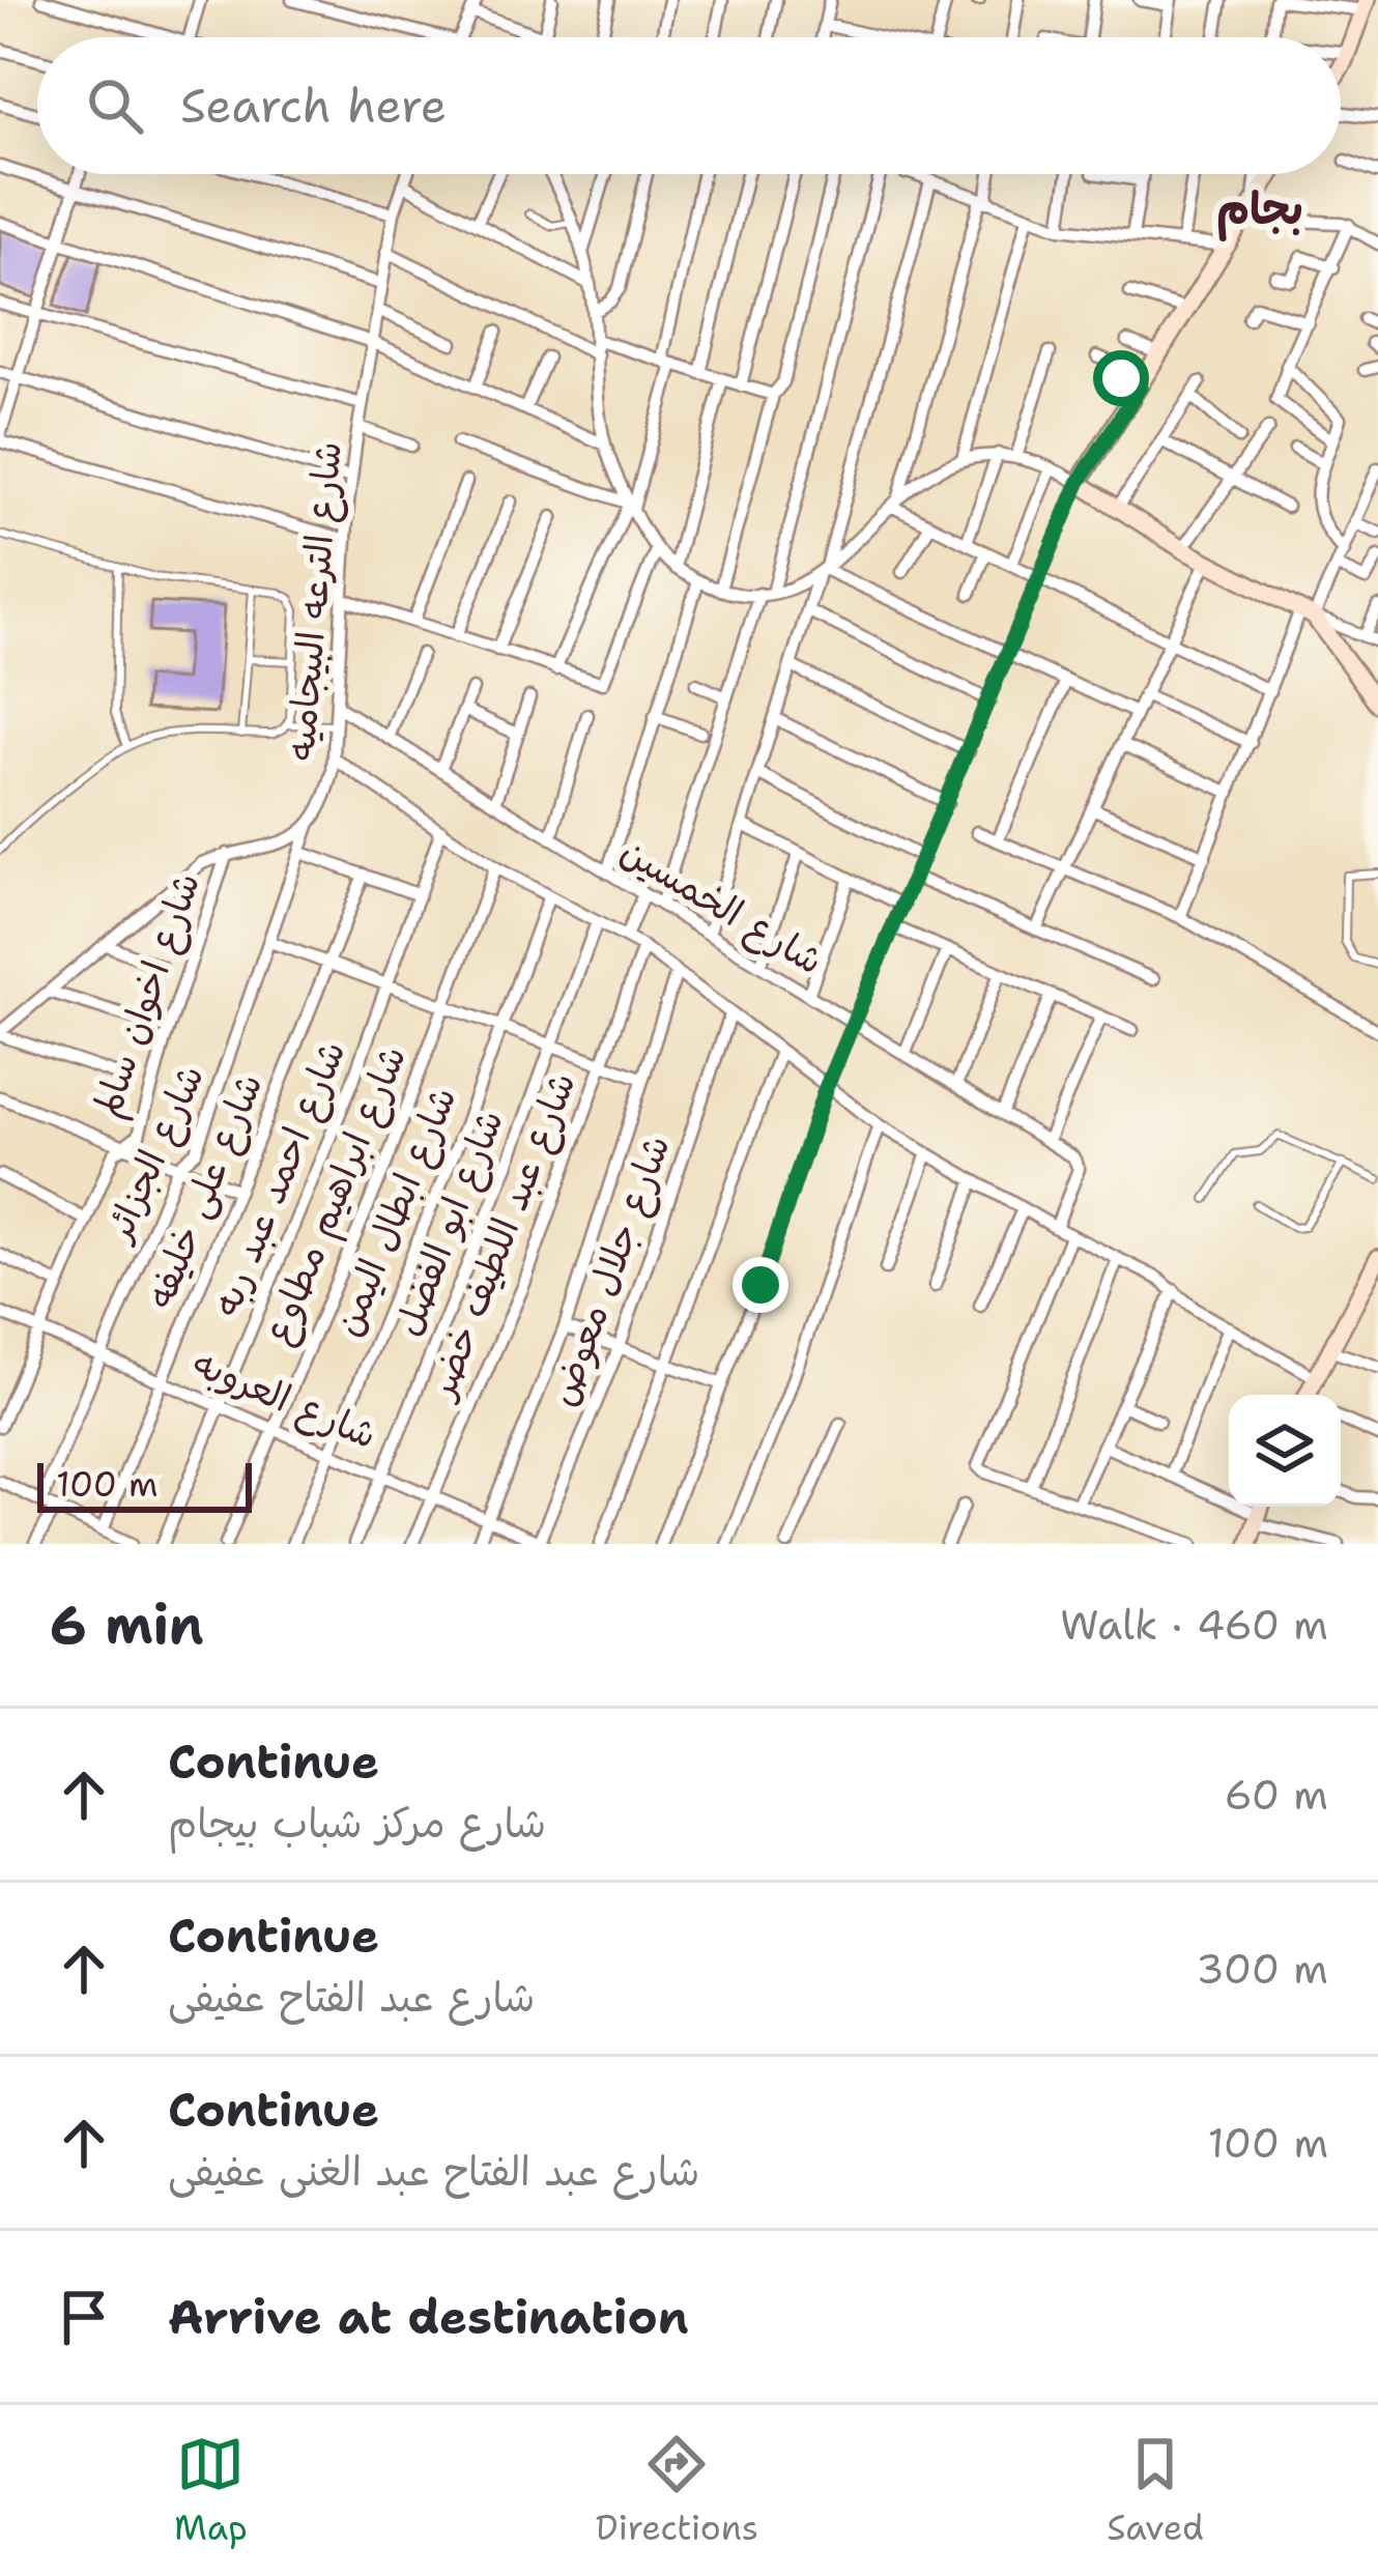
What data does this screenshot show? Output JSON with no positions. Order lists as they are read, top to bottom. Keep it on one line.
{"streets":{"street":["شارع الترعه البيجاميه","شارع الخمسين","شارع اخوان سالم","شارع الجزائر","شارع احمد عبد ربه","شارع على خليفه","شارع ابراهيم مطاوع","شارع ابطال اليمن","شارع ابو الفضل","شارع عبد اللطيف خضر","شارع جلال معوض","شارع العروبه"]},"crossings":[["شارع الترعه البيجاميه","شارع الخمسين"],["شارع الترعه البيجاميه","شارع الجزائر"],["شارع الخمسين","شارع احمد عبد ربه"],["شارع الخمسين","شارع ابراهيم مطاوع"],["شارع الخمسين","شارع ابطال اليمن"],["شارع الخمسين","شارع ابو الفضل"],["شارع الخمسين","شارع عبد اللطيف خضر"],["شارع الخمسين","شارع جلال معوض"],["شارع اخوان سالم","شارع العروبه"],["شارع الجزائر","شارع العروبه"],["شارع احمد عبد ربه","شارع العروبه"],["شارع على خليفه","شارع العروبه"],["شارع ابراهيم مطاوع","شارع العروبه"],["شارع ابطال اليمن","شارع العروبه"],["شارع ابو الفضل","شارع العروبه"],["شارع عبد اللطيف خضر","شارع العروبه"],["شارع جلال معوض","شارع العروبه"]],"districts":["بجام"],"scale_bar":"100 m","page":{"search":"Search here","scale":"100 m","heading":["6 min","Walk · 460 m"],"list":[["Continue","شارع مركز شباب بيجام","60 m"],["Continue","شارع عبد الفتاح عفيفى","300 m"],["Continue","شارع عبد الفتاح عبد الغنى عفيفى","100 m"],"Arrive at destination"],"nav":["Map","Directions","Saved"]}}
